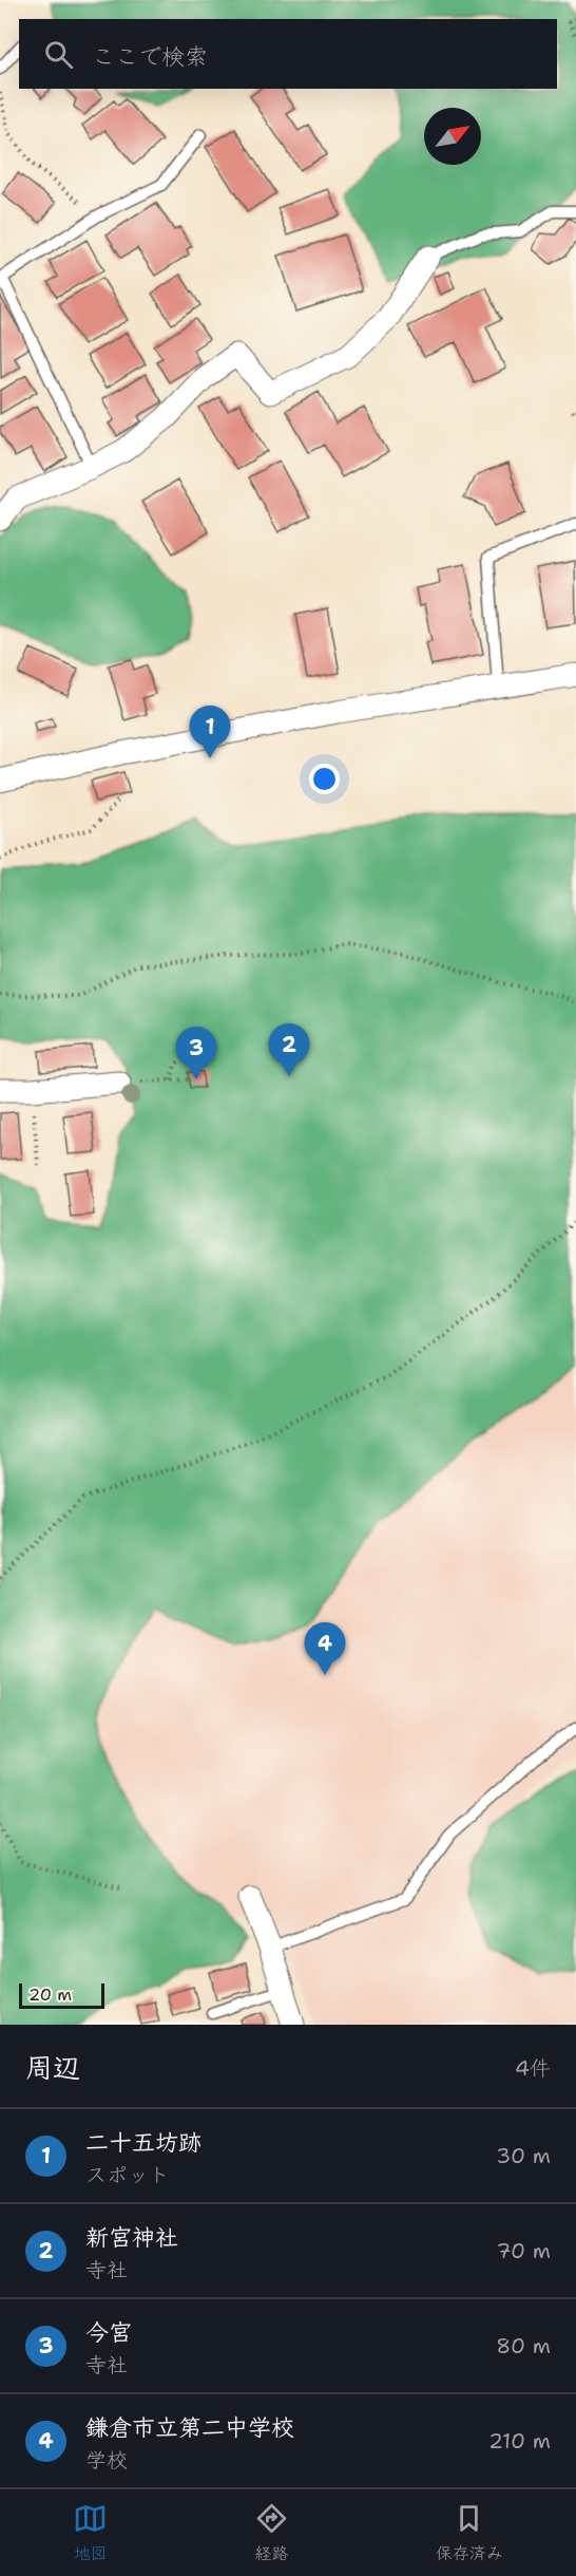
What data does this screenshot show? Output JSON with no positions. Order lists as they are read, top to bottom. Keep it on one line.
{"scale_bar":"20 m","north":"top right","page":{"search":"ここで検索","pins":["1","2","3","4"],"scale":"20 m","heading":["周辺","4件"],"list":[{"mark":"1","name":"二十五坊跡","note":"スポット","value":"30 m"},{"mark":"2","name":"新宮神社","note":"寺社","value":"70 m"},{"mark":"3","name":"今宮","note":"寺社","value":"80 m"},{"mark":"4","name":"鎌倉市立第二中学校","note":"学校","value":"210 m"}],"nav":["地図","経路","保存済み"]}}
